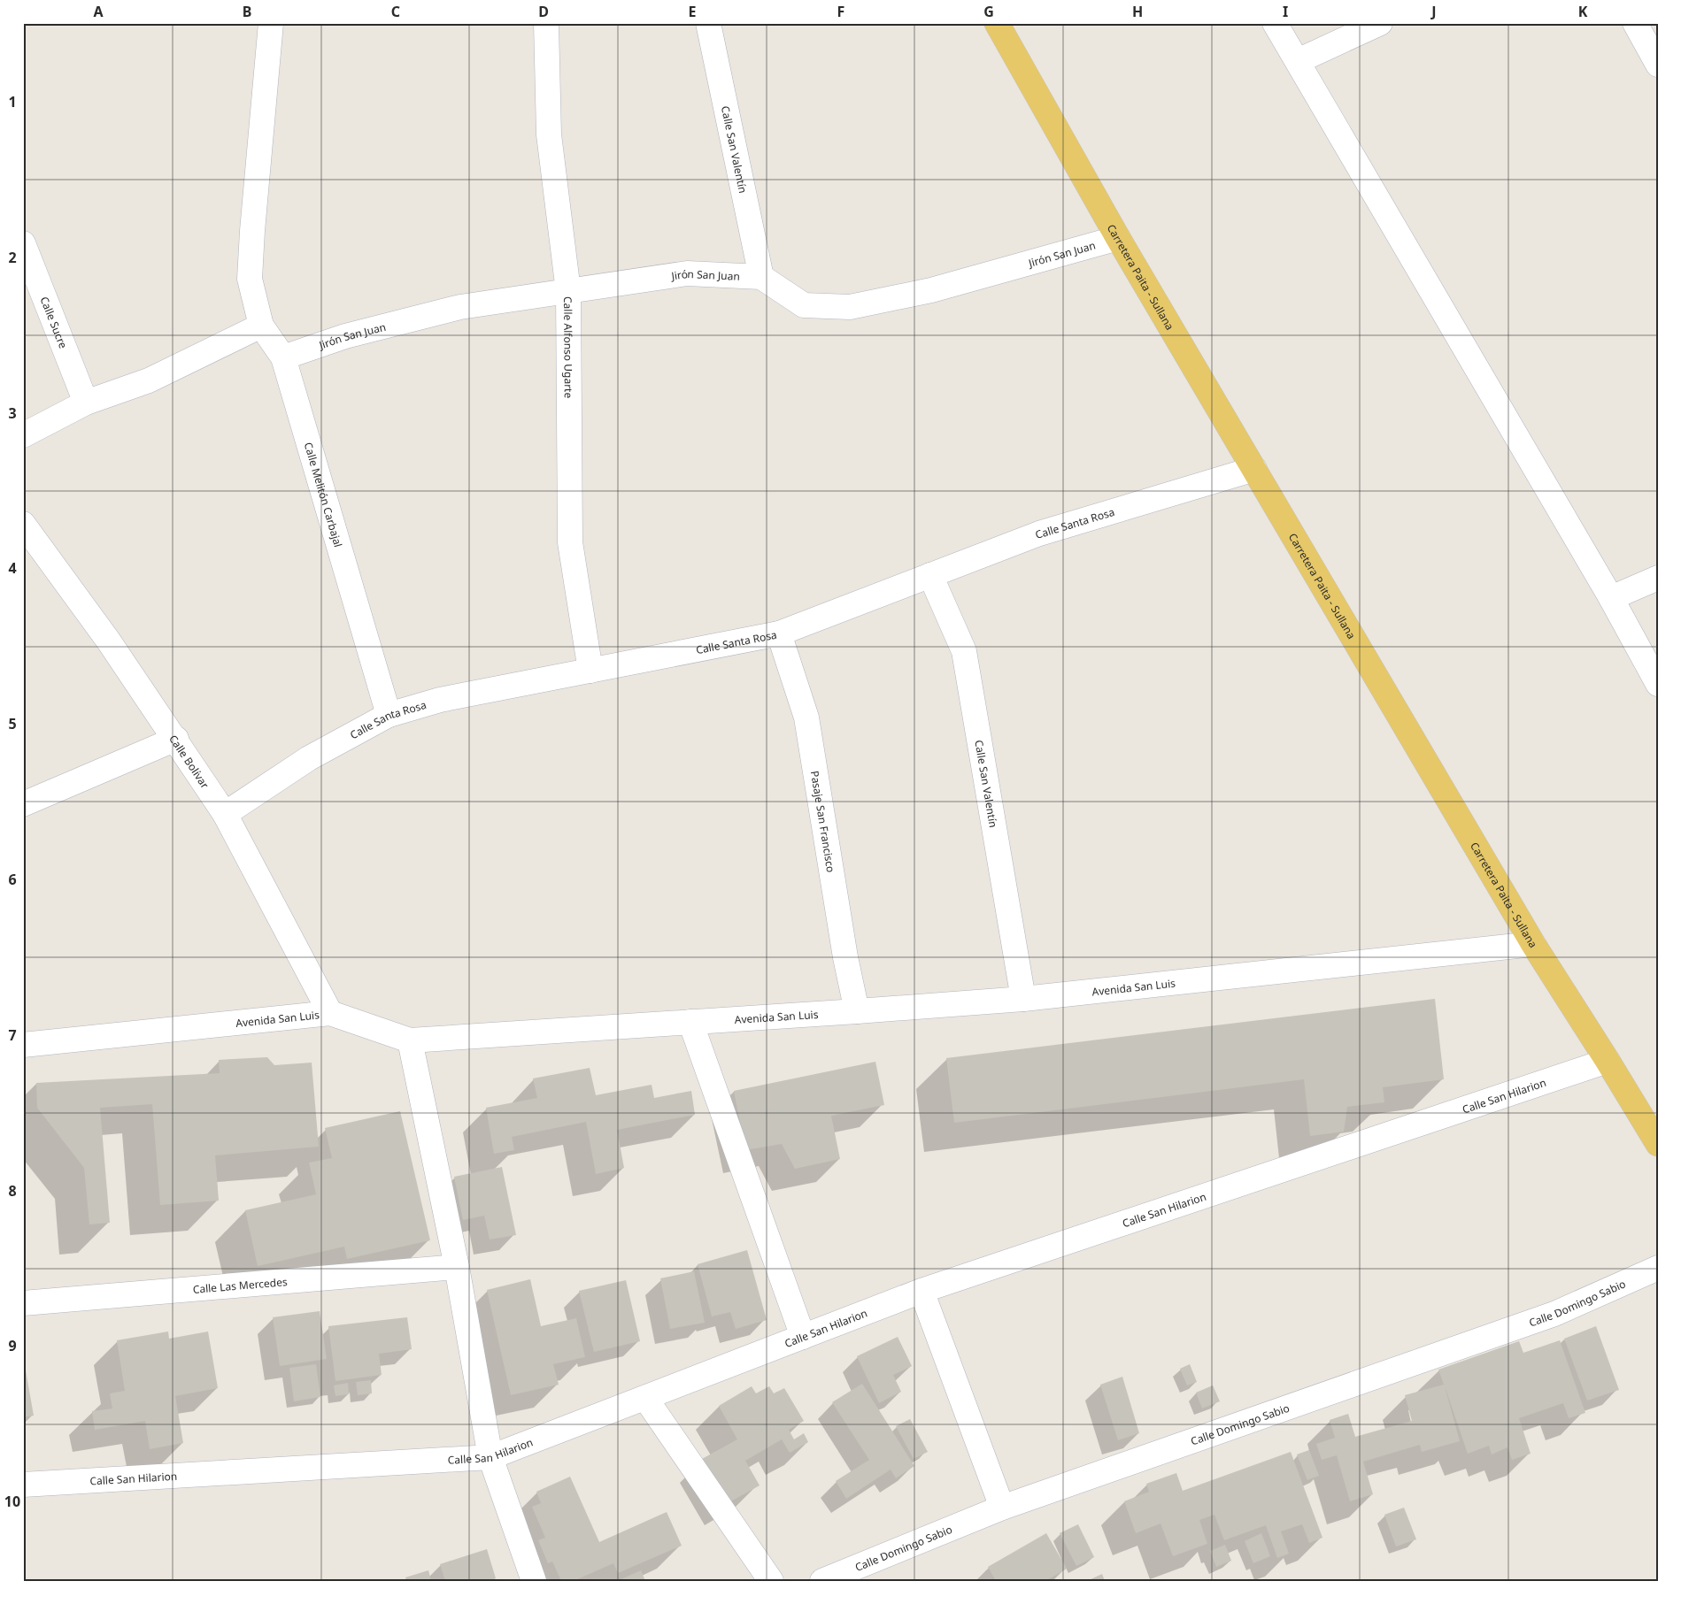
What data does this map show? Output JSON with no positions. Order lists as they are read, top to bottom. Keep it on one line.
{"streets":{"main road":["Carretera Paita - Sullana"],"street":["Calle San Valentín","Jirón San Juan","Calle Sucre","Calle Alfonso Ugarte","Calle Melitón Carbajal","Calle Santa Rosa","Calle Bolívar","Pasaje San Francisco","Avenida San Luis","Calle San Hilarion","Calle Las Mercedes","Calle Domingo Sabio"]},"crossings":[["Calle San Valentín","Jirón San Juan"],["Calle San Valentín","Calle Santa Rosa"],["Calle San Valentín","Avenida San Luis"],["Jirón San Juan","Carretera Paita - Sullana"],["Jirón San Juan","Calle Alfonso Ugarte"],["Jirón San Juan","Calle Melitón Carbajal"],["Carretera Paita - Sullana","Calle Santa Rosa"],["Carretera Paita - Sullana","Avenida San Luis"],["Carretera Paita - Sullana","Calle San Hilarion"],["Calle Alfonso Ugarte","Calle Santa Rosa"],["Calle Melitón Carbajal","Calle Santa Rosa"],["Calle Santa Rosa","Calle Bolívar"],["Calle Santa Rosa","Pasaje San Francisco"],["Calle Bolívar","Avenida San Luis"],["Pasaje San Francisco","Avenida San Luis"]],"grid":{"columns":["A","B","C","D","E","F","G","H","I","J","K"],"rows":["1","2","3","4","5","6","7","8","9","10"]}}
